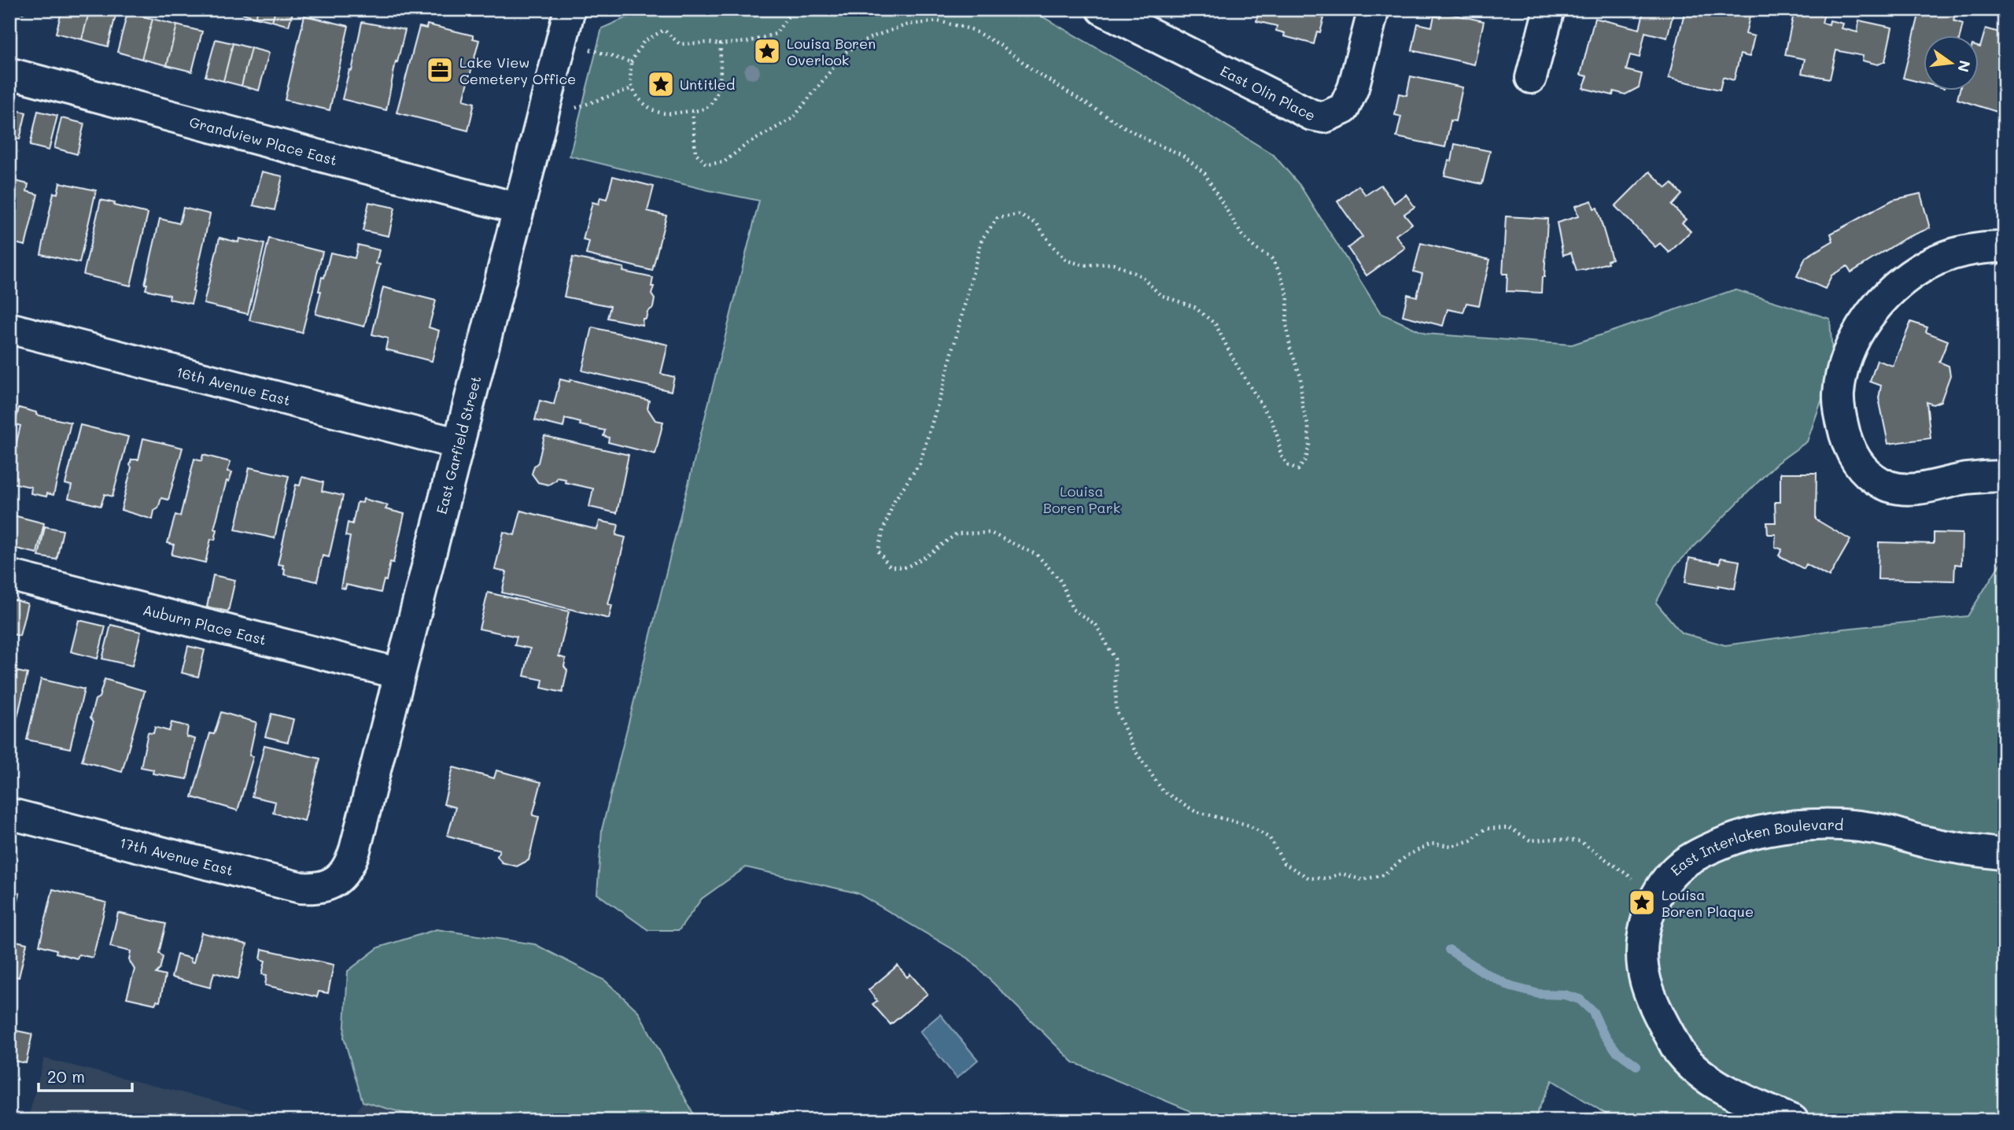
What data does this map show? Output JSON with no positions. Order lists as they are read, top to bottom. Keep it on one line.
{"streets":{"street":["East Olin Place","Grandview Place East","16th Avenue East","East Garfield Street","Auburn Place East","East Interlaken Boulevard","17th Avenue East"]},"crossings":[["Grandview Place East","East Garfield Street"],["16th Avenue East","East Garfield Street"],["East Garfield Street","Auburn Place East"],["East Garfield Street","17th Avenue East"]],"parks":["Louisa Boren Park"],"places":{"place":["Louisa Boren Overlook","Untitled","Louisa Boren Plaque"],"office":["Lake View Cemetery Office"]},"scale_bar":"20 m","north":"right"}
